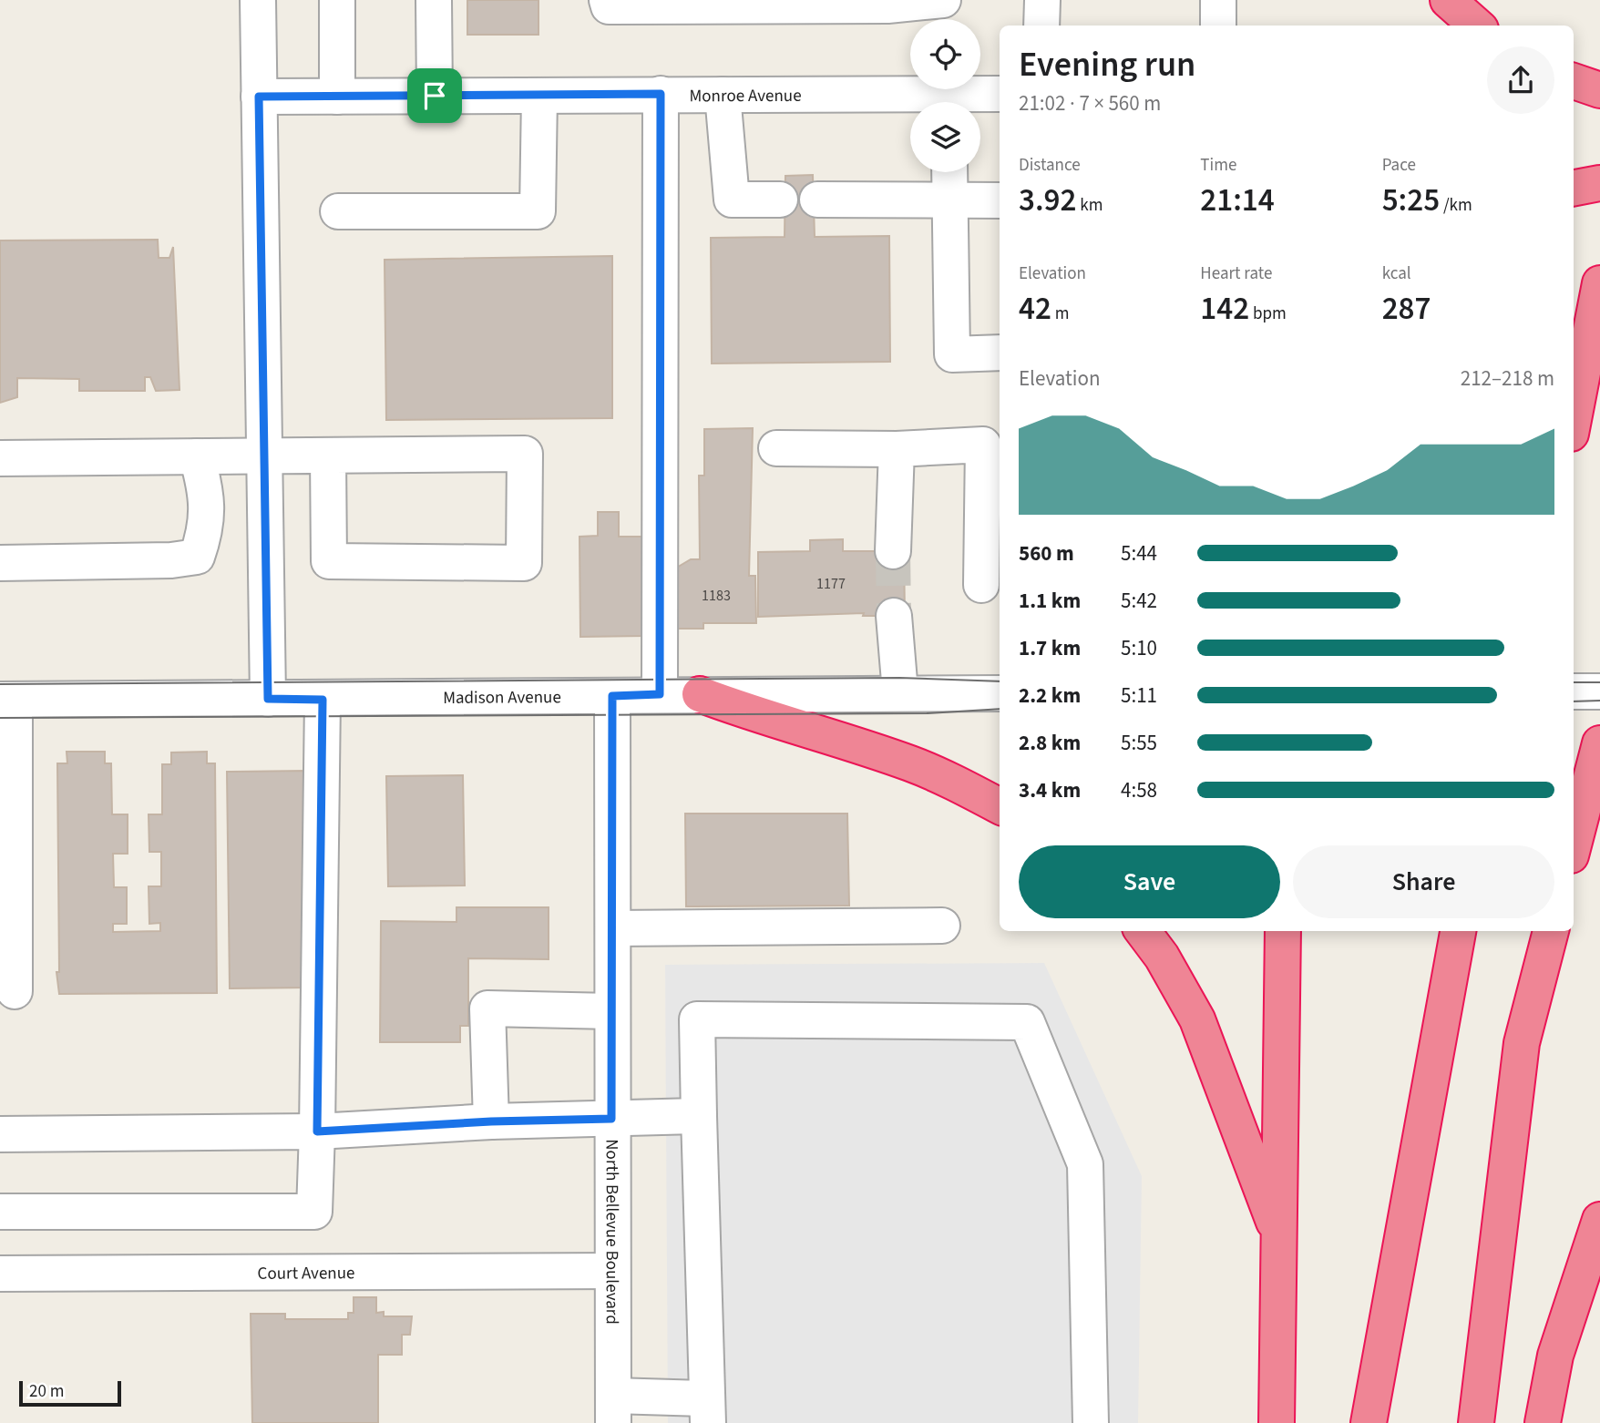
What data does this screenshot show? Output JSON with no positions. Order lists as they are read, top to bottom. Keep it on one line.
{"streets":{"street":["Monroe Avenue","Madison Avenue","North Bellevue Boulevard","Court Avenue"]},"crossings":[["Madison Avenue","North Bellevue Boulevard"],["North Bellevue Boulevard","Court Avenue"]],"house_numbers":["1177","1183"],"scale_bar":"20 m","page":{"heading":["Evening run","21:02 · 7 × 560 m"],"stats":[["Distance","3.92 km"],["Time","21:14"],["Pace","5:25 /km"],["Elevation","42 m"],["Heart rate","142 bpm"],["kcal","287"]],"chart":["Elevation","212–218 m"],"list":[{"name":"560 m","note":"5:44"},{"name":"1.1 km","note":"5:42"},{"name":"1.7 km","note":"5:10"},{"name":"2.2 km","note":"5:11"},{"name":"2.8 km","note":"5:55"},{"name":"3.4 km","note":"4:58"}],"buttons":["Save","Share"],"scale":"20 m"}}
